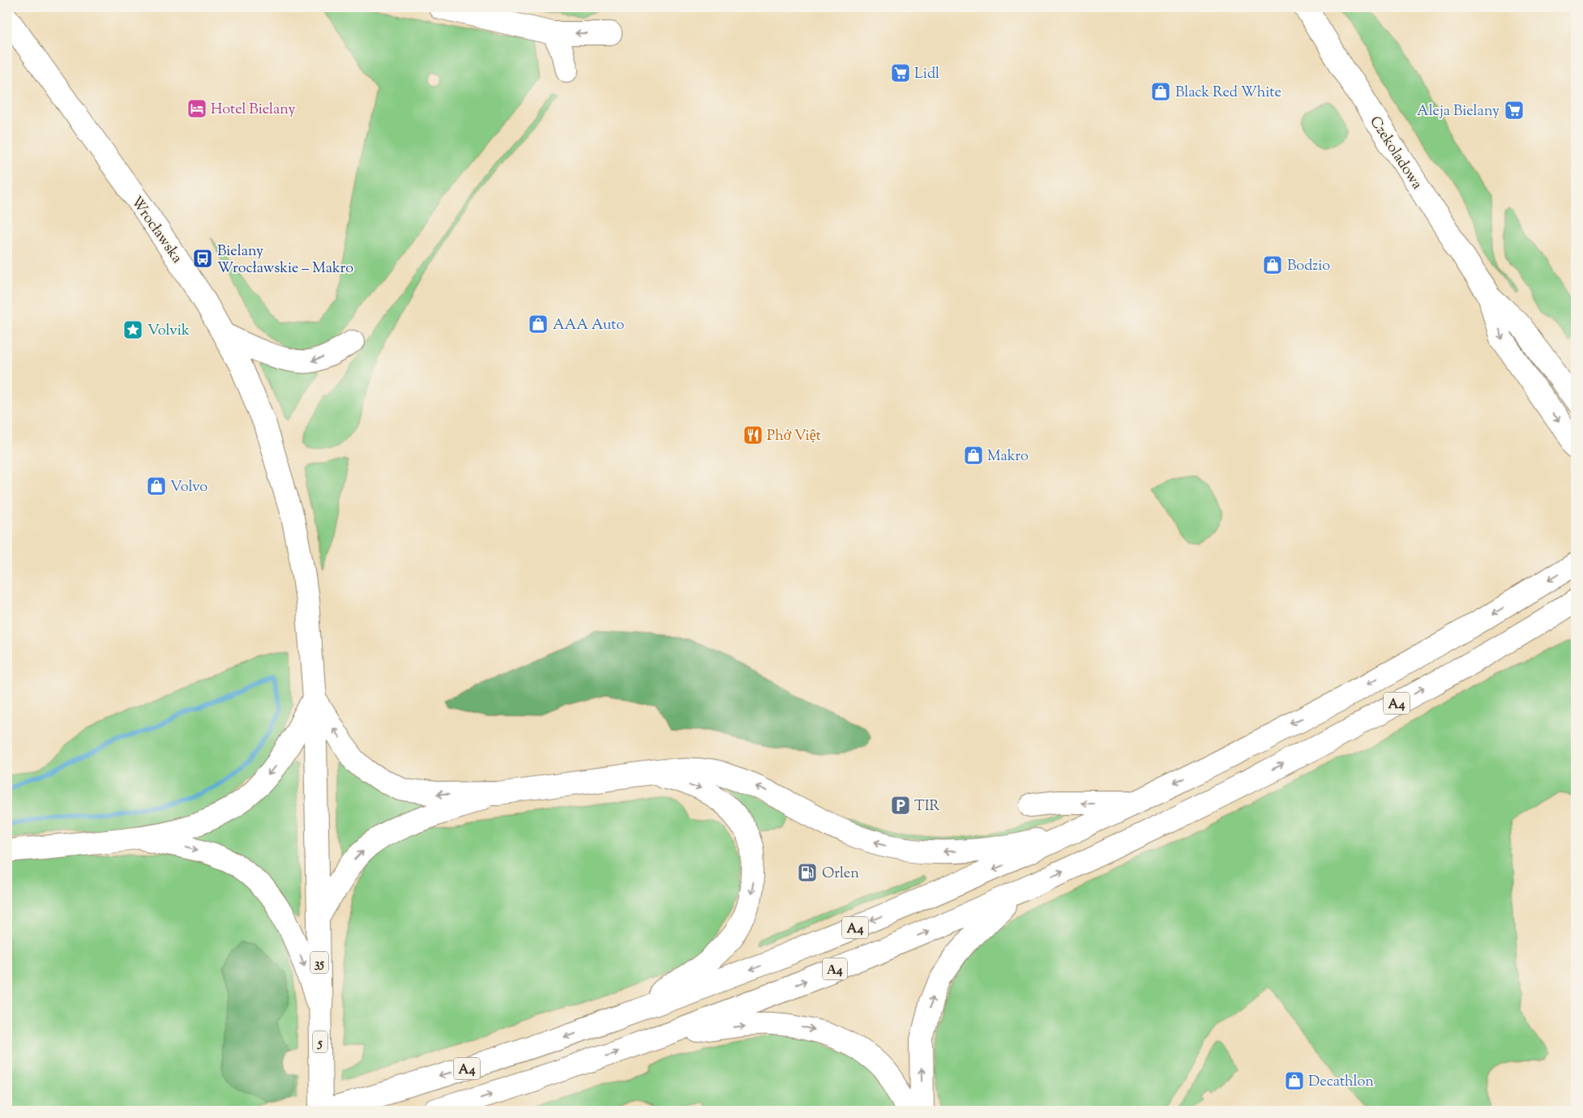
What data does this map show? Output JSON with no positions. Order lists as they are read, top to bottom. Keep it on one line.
{"streets":{"main road":["Czekoladowa","Wrocławska","A4","35","А4","5"]},"crossings":[["Wrocławska","35"],["A4","А4"],["35","5"]],"places":{"supermarket":["Lidl","Aleja Bielany"],"shop":["Black Red White","Bodzio","AAA Auto","Makro","Volvo","Decathlon"],"hotel":["Hotel Bielany"],"bus stop":["Bielany Wrocławskie – Makro"],"place":["Volvik"],"restaurant":["Phở Việt"],"parking":["TIR"],"fuel station":["Orlen"]}}
